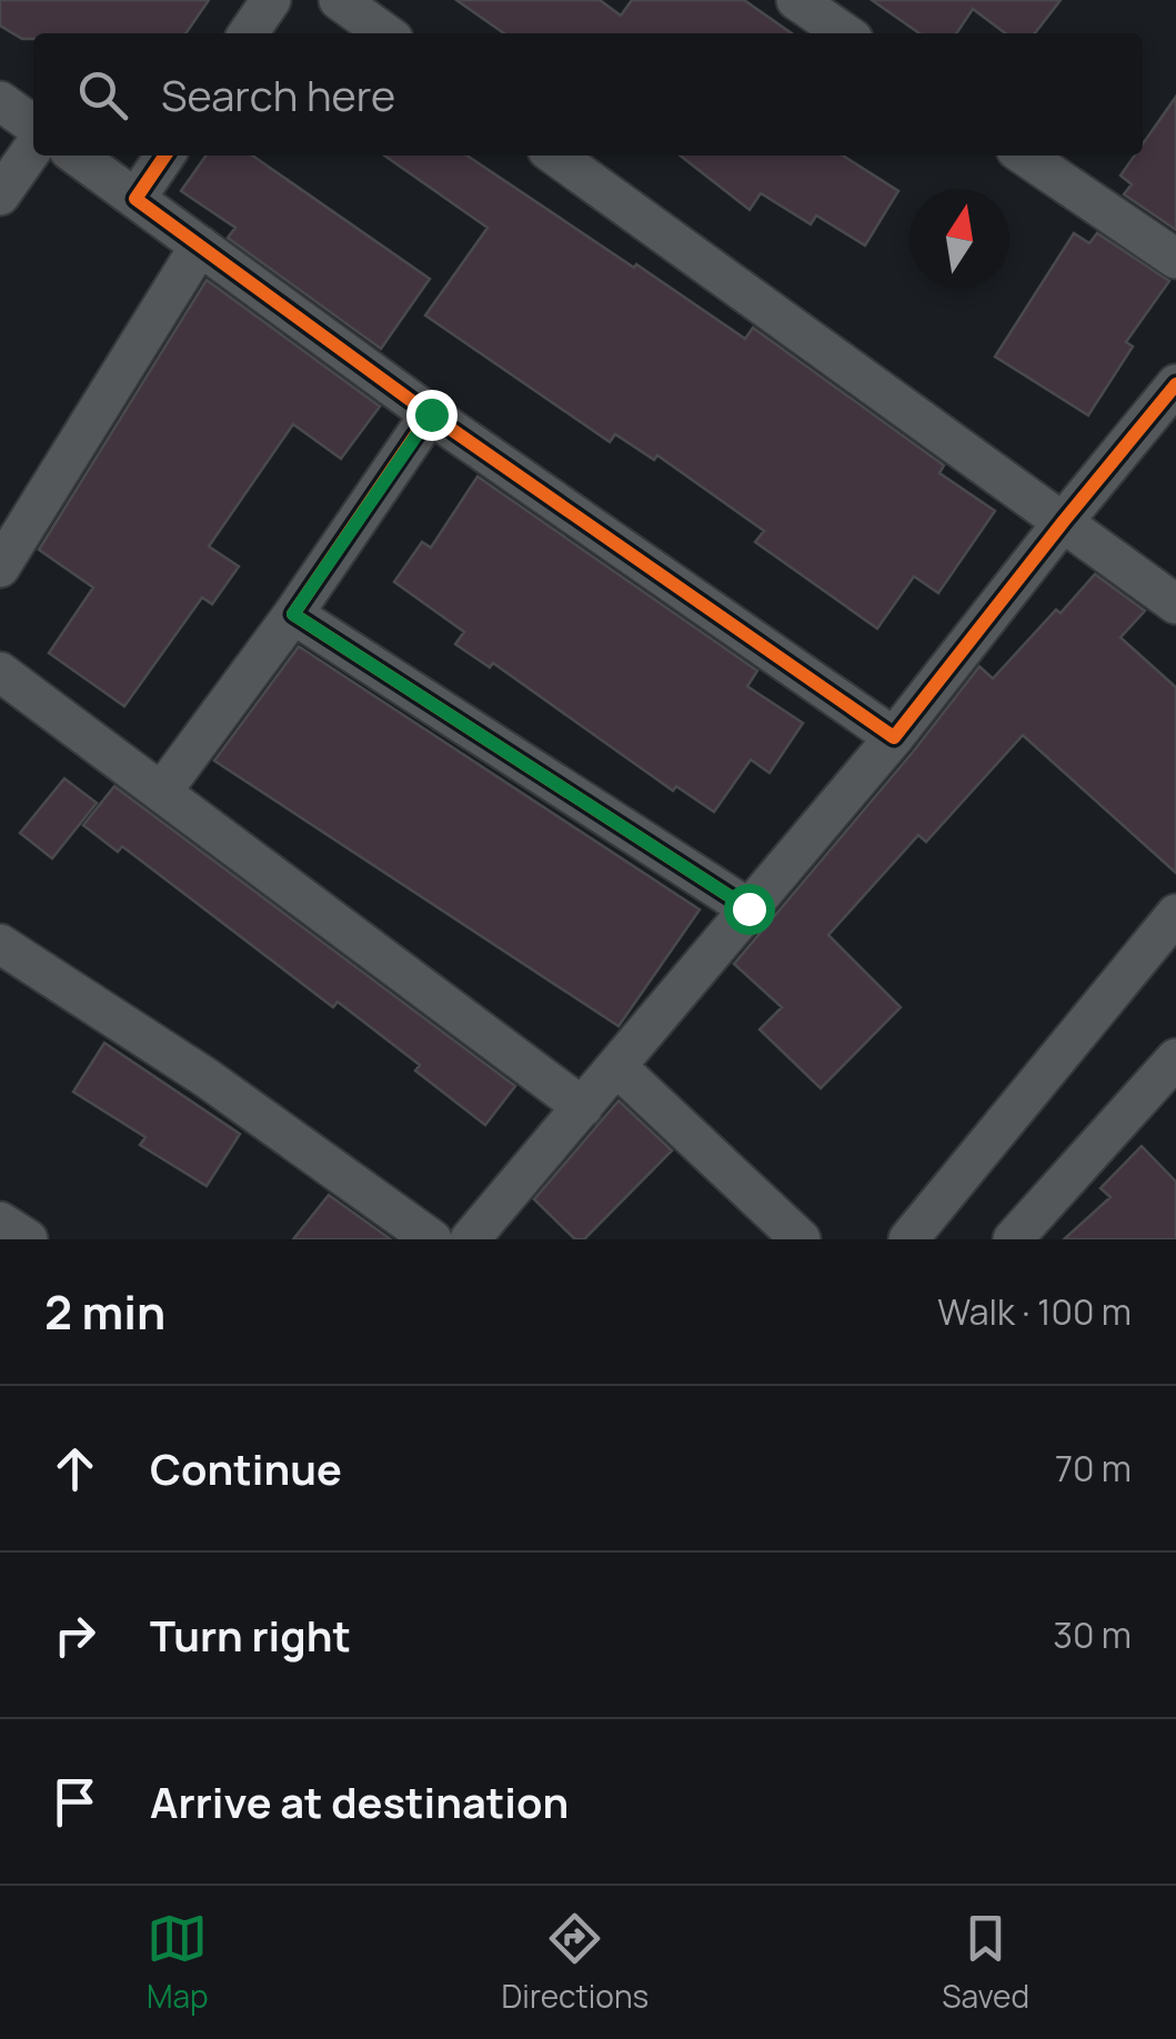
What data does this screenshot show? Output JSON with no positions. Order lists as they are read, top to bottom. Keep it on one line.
{"north":"top","page":{"search":"Search here","heading":["2 min","Walk · 100 m"],"list":[["Continue","70 m"],["Turn right","30 m"],"Arrive at destination"],"nav":["Map","Directions","Saved"]}}
